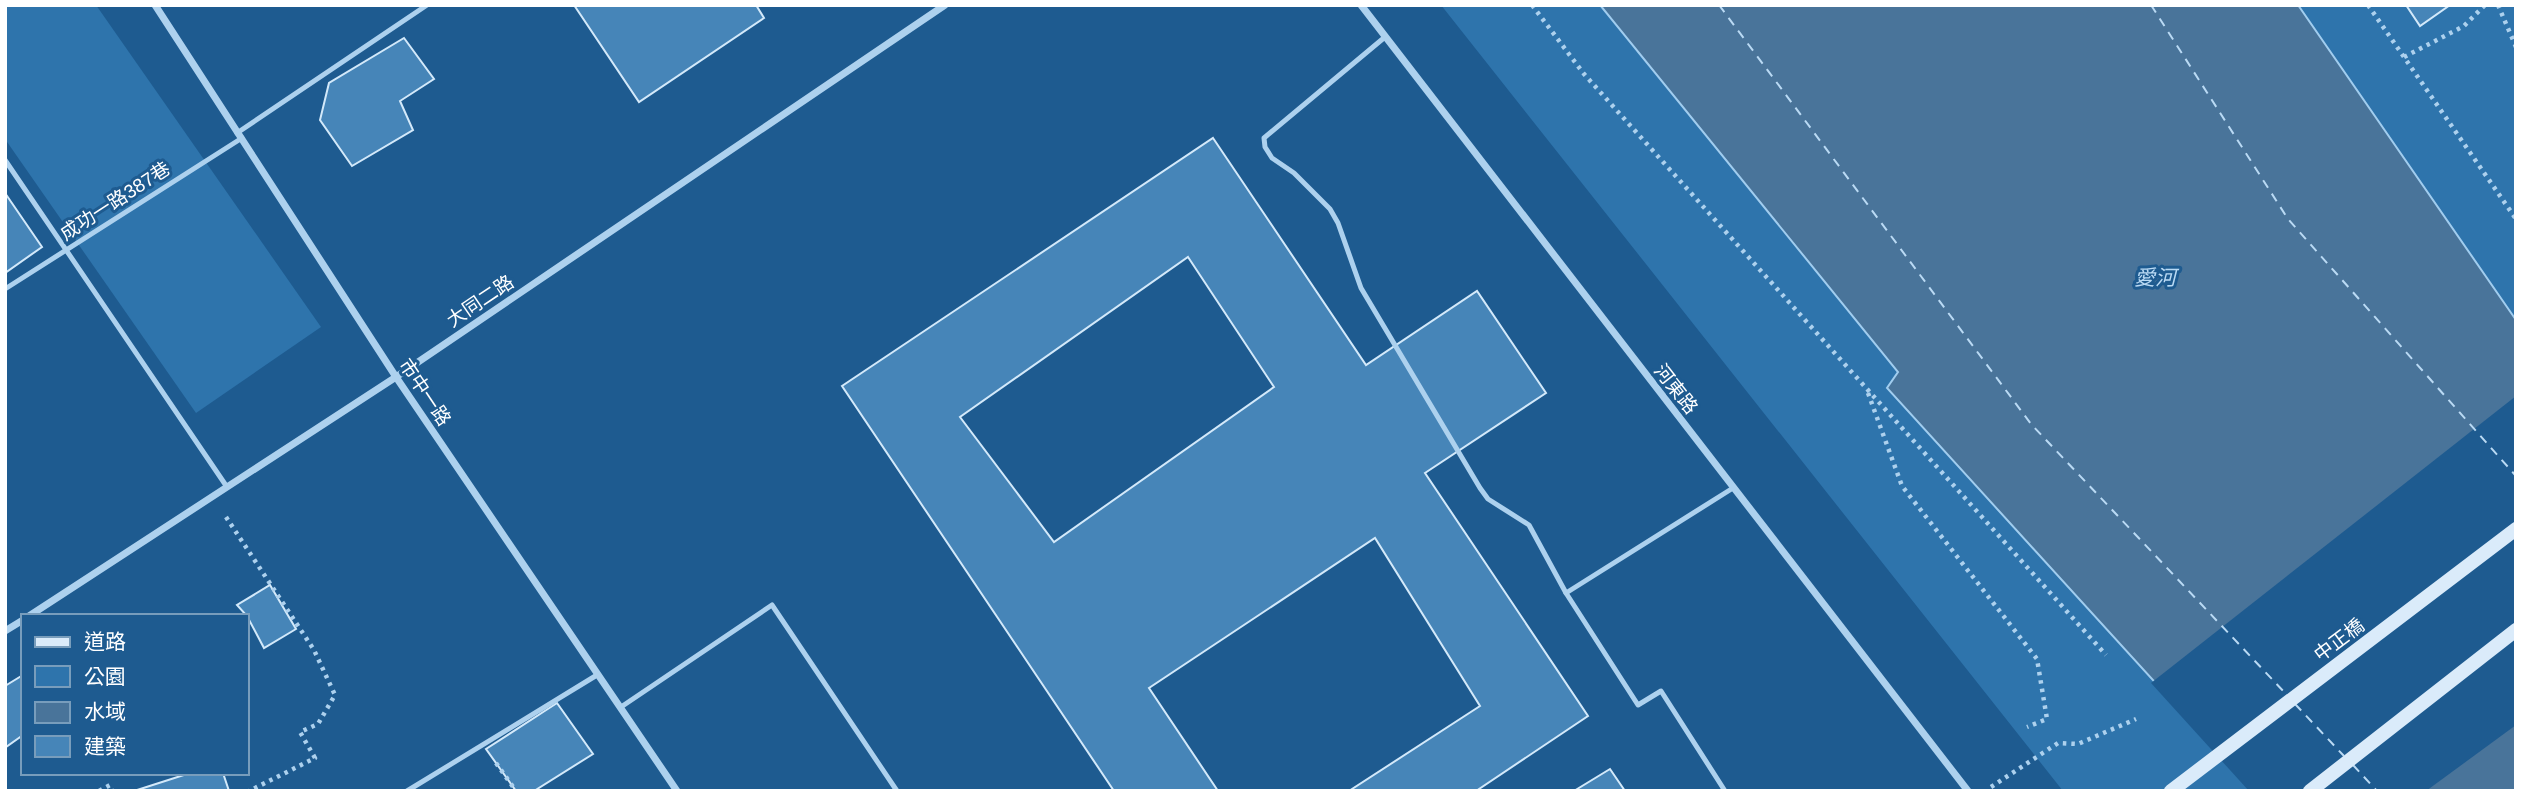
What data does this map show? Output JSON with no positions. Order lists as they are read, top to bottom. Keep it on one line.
{"streets":{"street":["大同二路","河東路","市中一路","中正橋"],"lane":["成功一路387巷"]},"crossings":[["成功一路387巷","市中一路"],["大同二路","市中一路"]],"water":["愛河"],"legend":["道路","公園","水域","建築"]}
